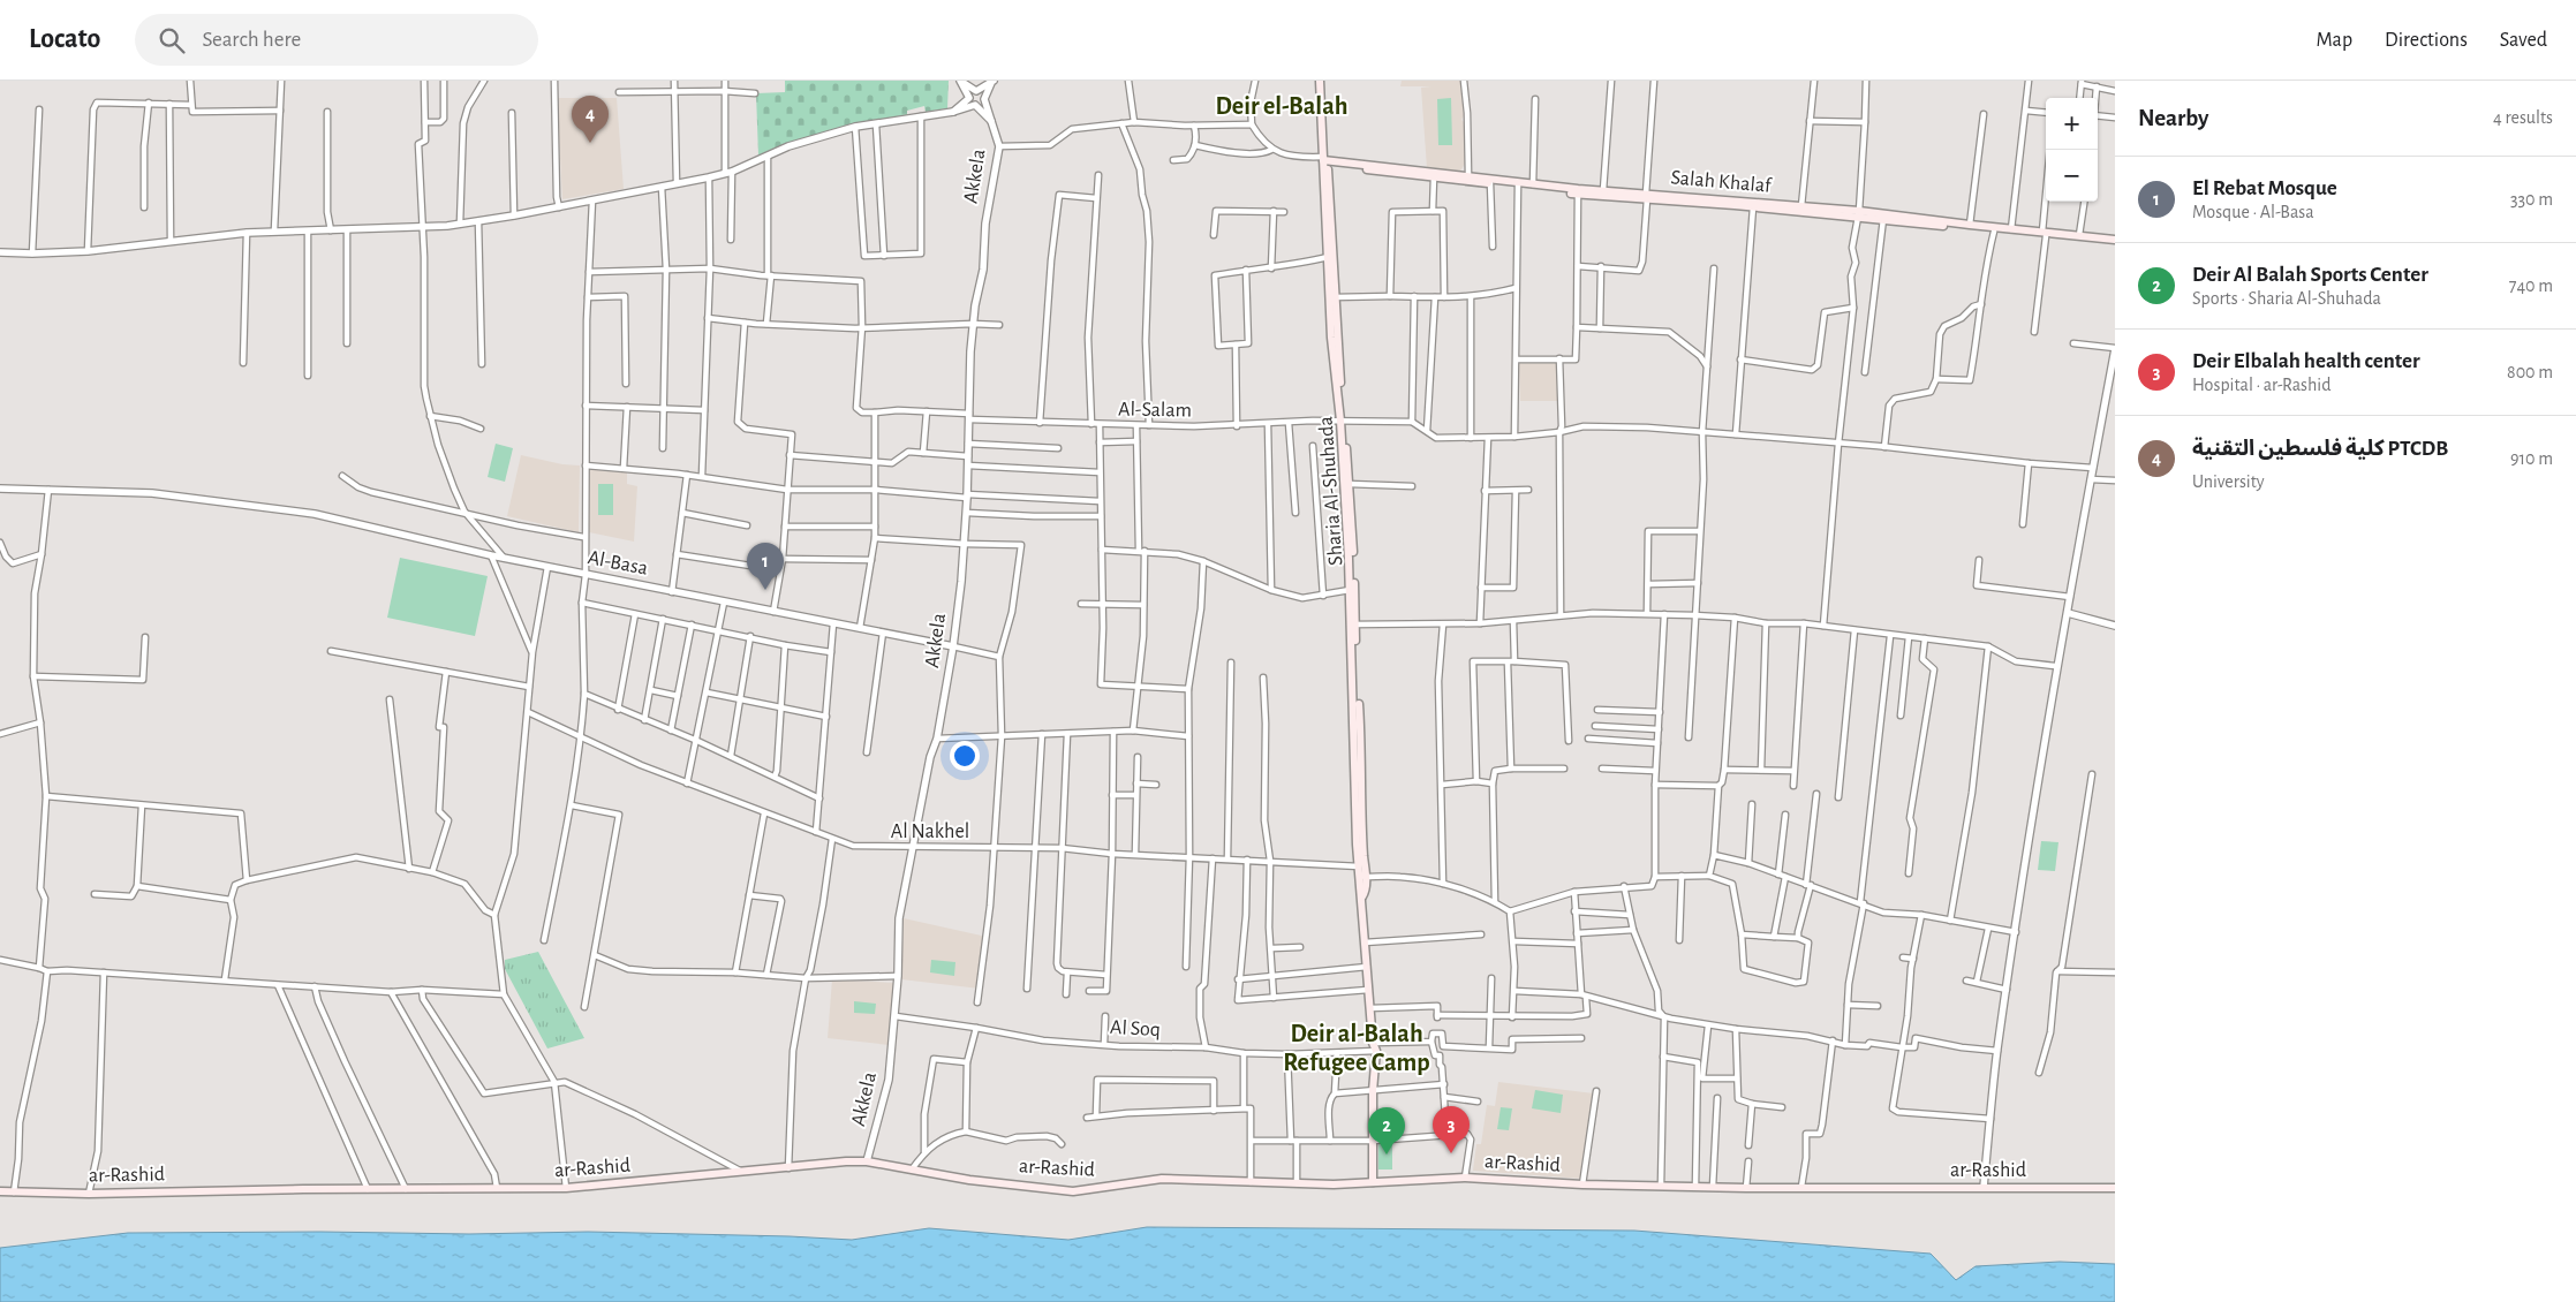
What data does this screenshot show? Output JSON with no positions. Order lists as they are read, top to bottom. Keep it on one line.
{"streets":{"main road":["Salah Khalaf","Sharia Al-Shuhada","ar-Rashid"],"street":["Akkela","Al-Salam","Al-Basa","Al Nakhel","Al Soq"]},"crossings":[["Akkela","Al-Salam"],["Akkela","Al-Basa"],["Akkela","Al Nakhel"],["Akkela","Al Soq"],["Akkela","ar-Rashid"],["Salah Khalaf","Sharia Al-Shuhada"],["Al-Salam","Sharia Al-Shuhada"],["Sharia Al-Shuhada","Al Nakhel"],["Sharia Al-Shuhada","Al Soq"],["Sharia Al-Shuhada","ar-Rashid"]],"districts":["Deir el-Balah","Deir al-Balah Refugee Camp"],"page":{"header":"Locato","search":"Search here","nav":["Map","Directions","Saved"],"heading":["Nearby","4 results"],"pins":["4","1","3","2"],"map_buttons":["+","−"],"list":[{"mark":"1","name":"El Rebat Mosque","note":"Mosque · Al-Basa","value":"330 m"},{"mark":"2","name":"Deir Al Balah Sports Center","note":"Sports · Sharia Al-Shuhada","value":"740 m"},{"mark":"3","name":"Deir Elbalah health center","note":"Hospital · ar-Rashid","value":"800 m"},{"mark":"4","name":"كلية فلسطين التقنية PTCDB","note":"University","value":"910 m"}]}}
